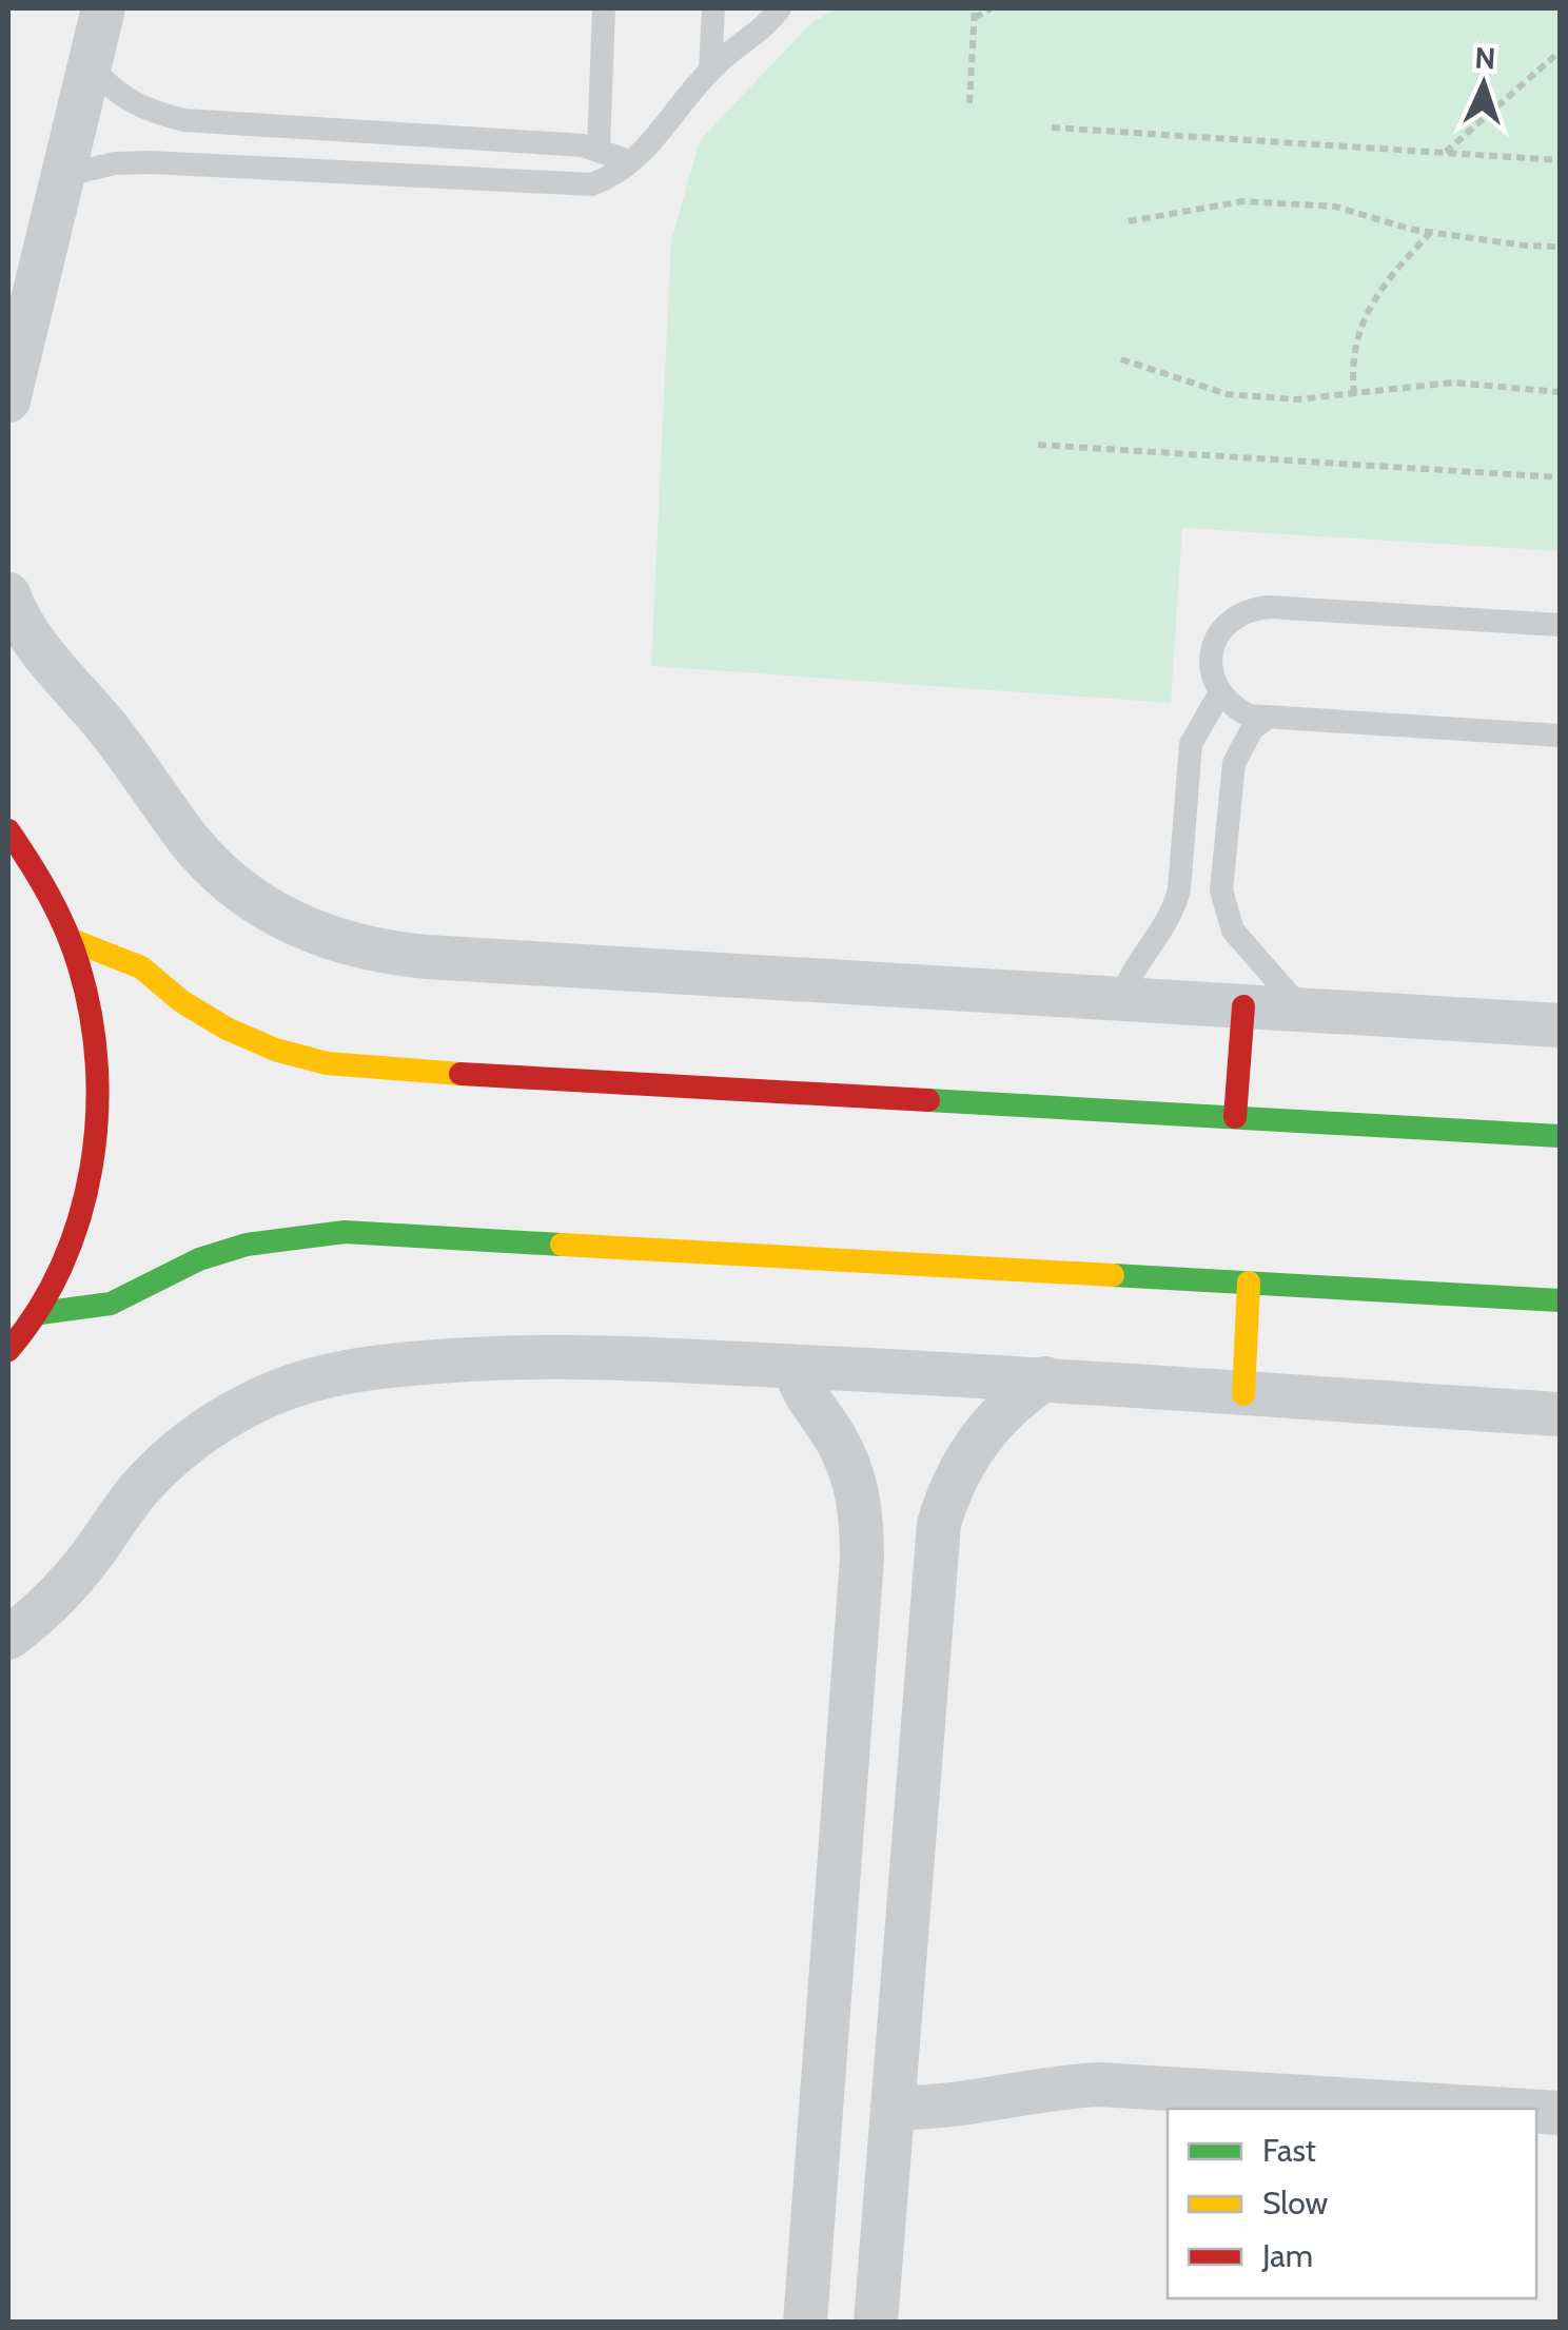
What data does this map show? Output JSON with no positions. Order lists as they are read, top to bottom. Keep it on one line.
{"legend":["Fast","Slow","Jam"],"north":"top"}
